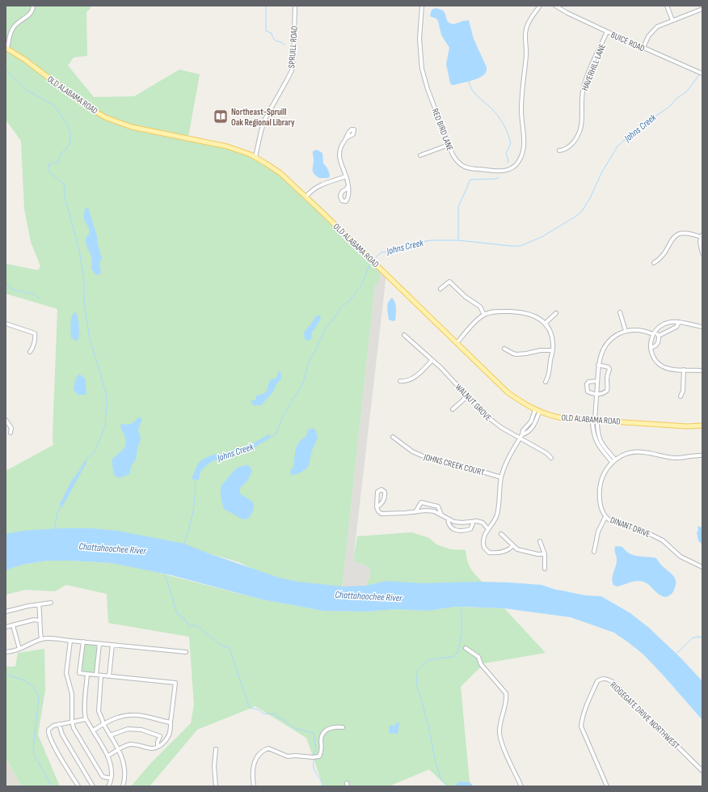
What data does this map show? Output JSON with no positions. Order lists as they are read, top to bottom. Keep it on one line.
{"streets":{"main road":["OLD ALABAMA ROAD"],"street":["BUICE ROAD","SPRUILL ROAD","HAVERHILL LANE","RED BIRD LANE","WALNUT GROVE","JOHNS CREEK COURT","DINANT DRIVE","RIDGEGATE DRIVE NORTHWEST"]},"crossings":[["BUICE ROAD","HAVERHILL LANE"],["SPRUILL ROAD","OLD ALABAMA ROAD"]],"water":["Johns Creek","Chattahoochee River"],"places":{"library":["Northeast-Spruill Oak Regional Library"]}}
